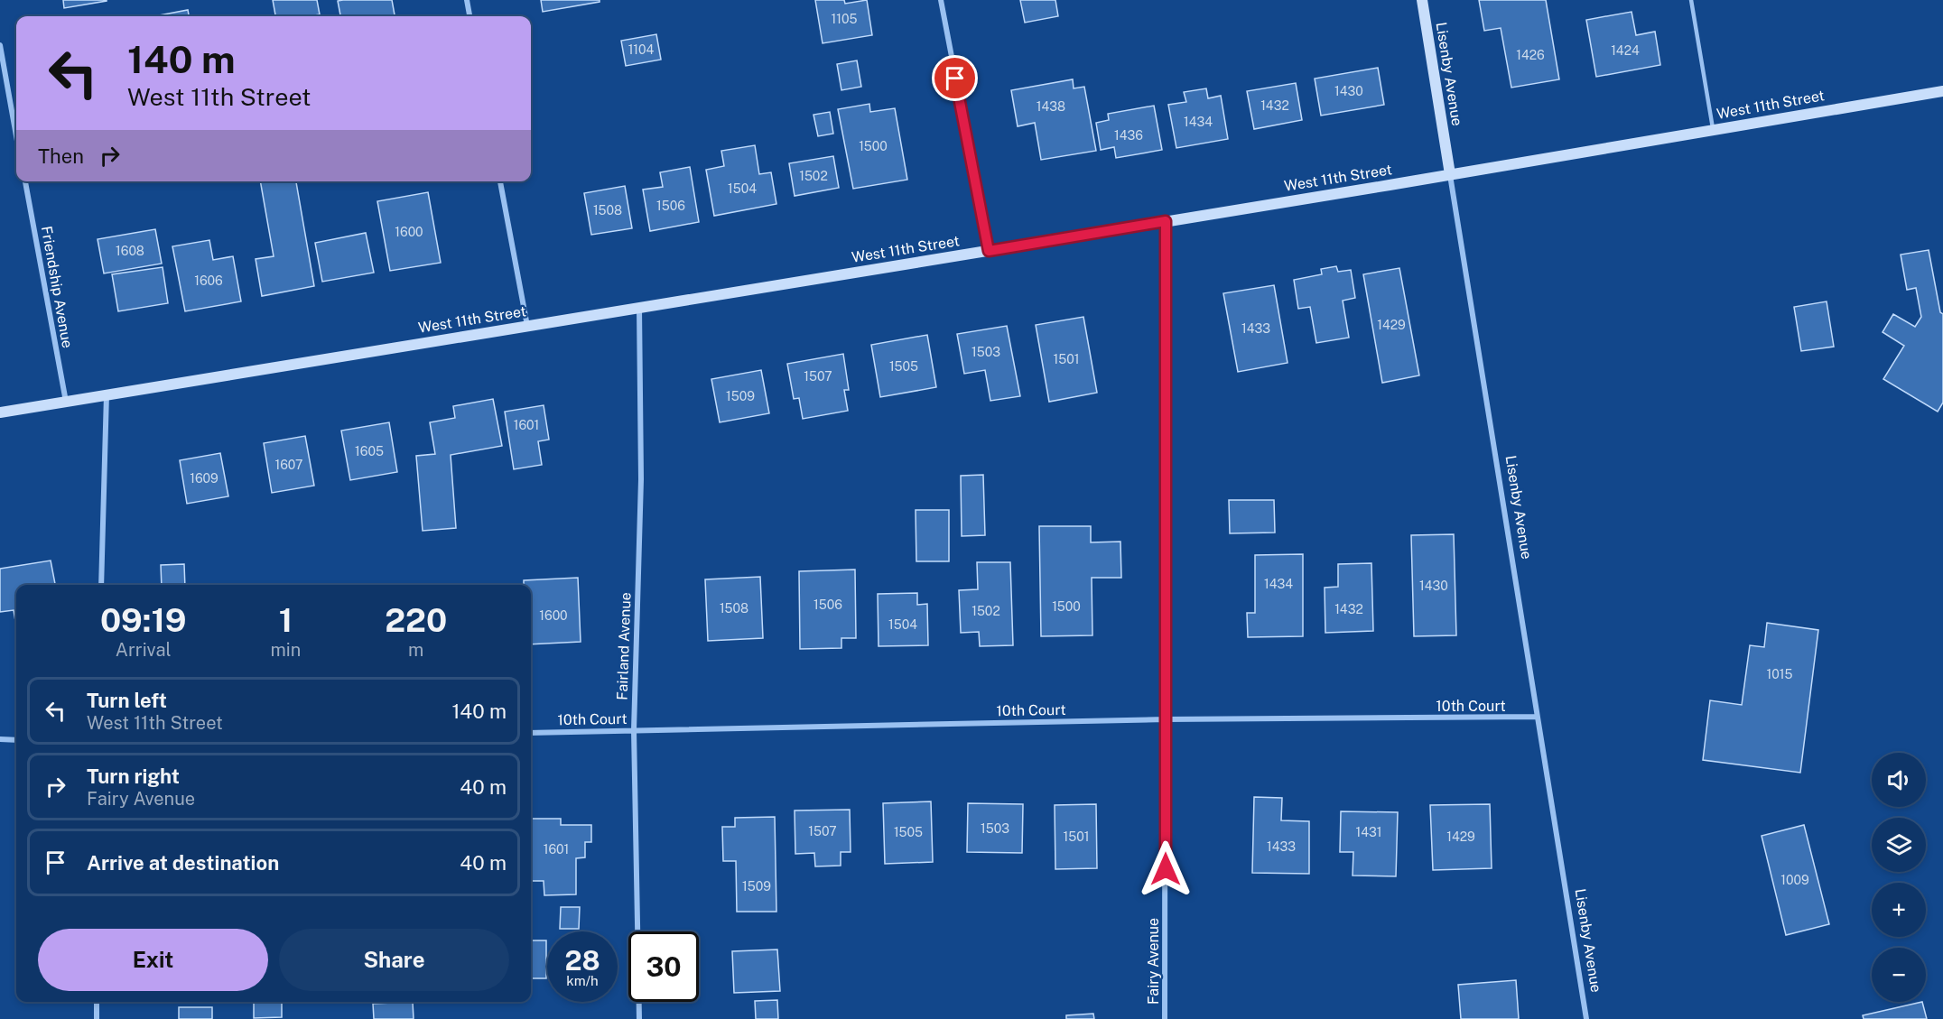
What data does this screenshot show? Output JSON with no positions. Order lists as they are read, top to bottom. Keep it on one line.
{"streets":{"main road":["Lisenby Avenue","West 11th Street"],"street":["Friendship Avenue","Fairland Avenue","10th Court","Fairy Avenue"]},"crossings":[["Lisenby Avenue","West 11th Street"],["Lisenby Avenue","10th Court"],["West 11th Street","Friendship Avenue"],["West 11th Street","Fairland Avenue"],["West 11th Street","Fairy Avenue"],["Fairland Avenue","10th Court"],["10th Court","Fairy Avenue"]],"house_numbers":["1105","1104","1424","1426","1430","1432","1438","1434","1436","1500","1502","1504","1506","1508","1600","1608","1606","1429","1433","1503","1501","1505","1507","1509","1601","1605","1607","1609","1434","1430","1506","1500","1508","1432","1502","1600","1504","1015","1503","1507","1505","1431","1501","1429","1433","1601","1009","1509"],"page":{"turn":["140 m","West 11th Street"],"then":"Then","eta":["09:19","Arrival","1","min","220","m"],"list":[{"name":"Turn left","note":"West 11th Street","value":"140 m"},{"name":"Turn right","note":"Fairy Avenue","value":"40 m"},{"name":"Arrive at destination","value":"40 m"}],"map_buttons":["+","−"],"buttons":["Exit","Share"],"speed":"28 km/h","limit":"30"}}
